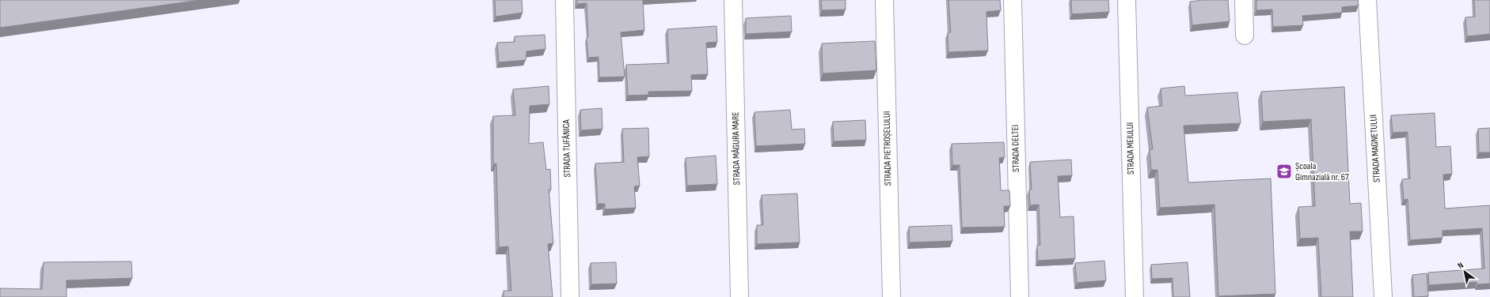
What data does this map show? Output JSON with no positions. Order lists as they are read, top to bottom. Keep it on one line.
{"streets":{"street":["STRADA TUFĂNICA","STRADA MĂGURA MARE","STRADA PIETROȘELULUI","STRADA DELTEI","STRADA MEIULUI","STRADA MAGNETULUI"]},"places":{"school or university":["Școala Gimnazială nr. 67"]},"north":"top left"}
